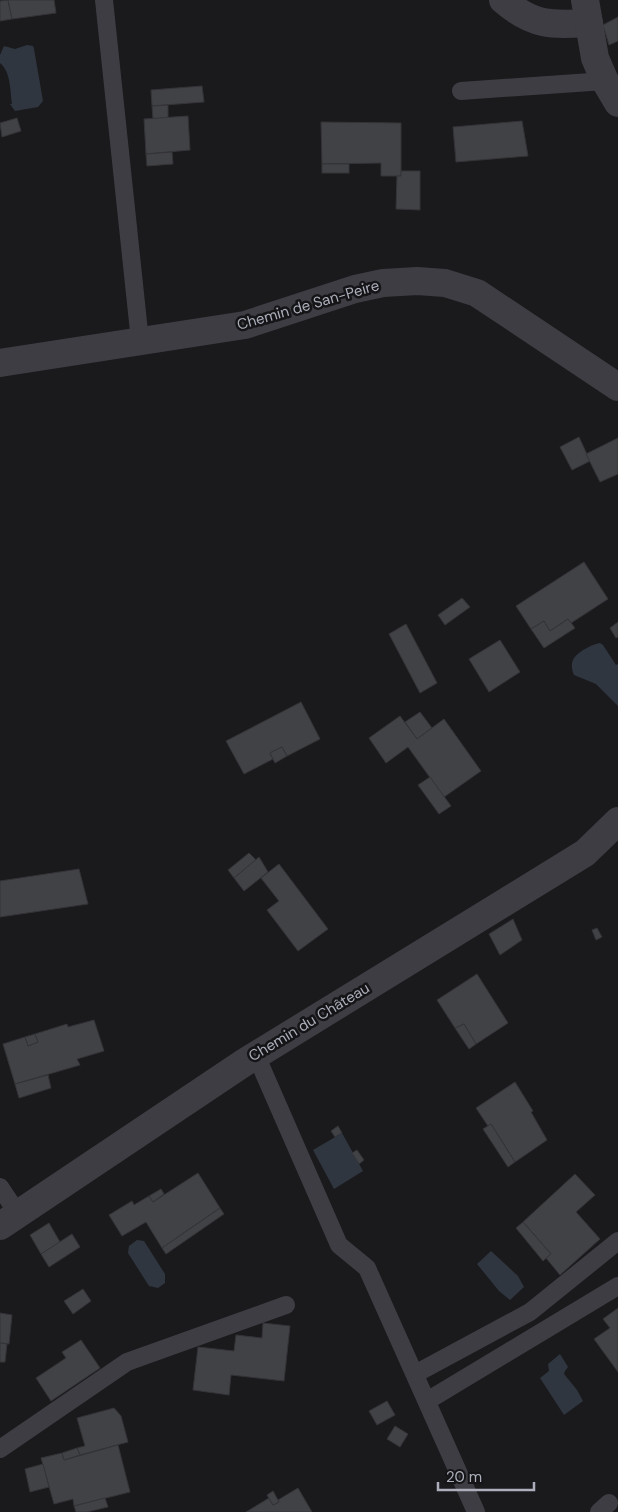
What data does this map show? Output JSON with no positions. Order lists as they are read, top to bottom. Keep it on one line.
{"streets":{"street":["Chemin de San-Peire","Chemin du Château"]},"scale_bar":"20 m"}
